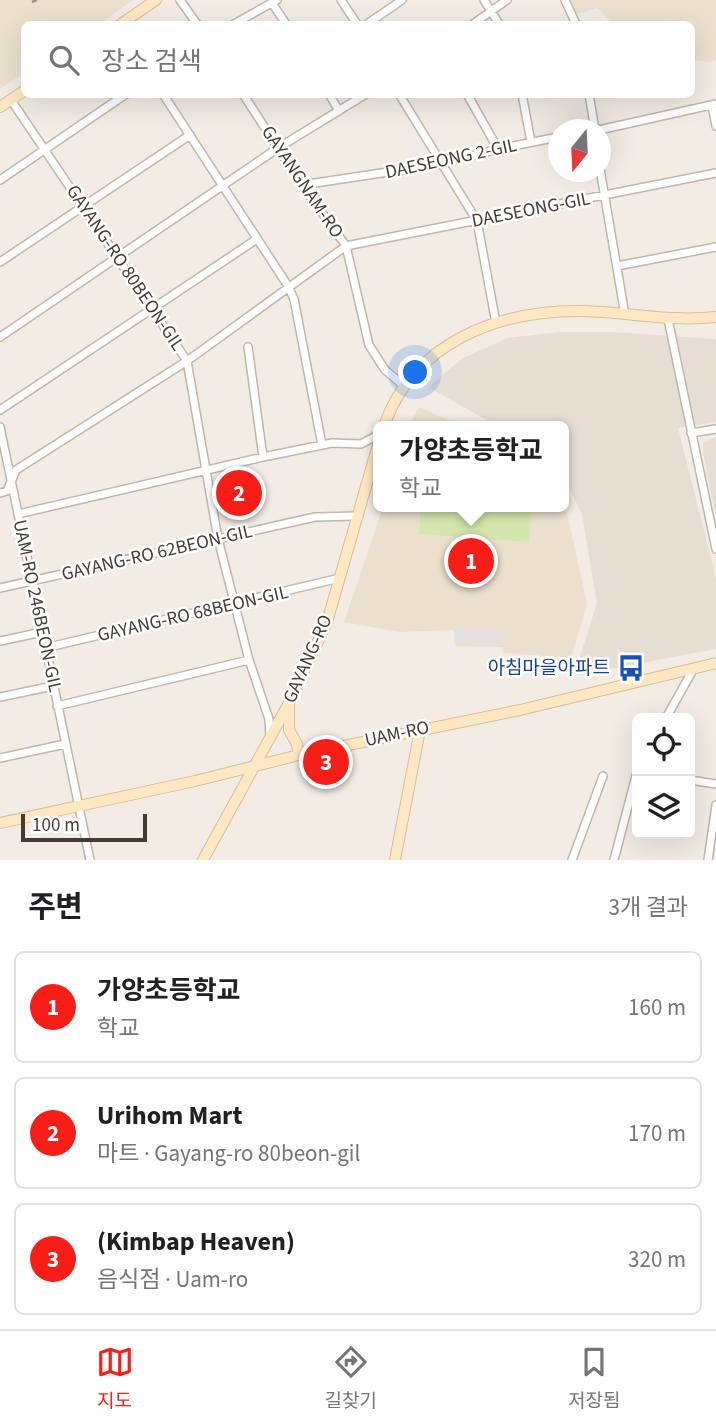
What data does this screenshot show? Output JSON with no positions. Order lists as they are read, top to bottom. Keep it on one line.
{"streets":{"street":["DAESEONG 2-GIL","GAYANGNAM-RO","DAESEONG-GIL","GAYANG-RO 80BEON-GIL","GAYANG-RO 62BEON-GIL","UAM-RO 246BEON-GIL","GAYANG-RO 68BEON-GIL","GAYANG-RO","UAM-RO"]},"crossings":[["DAESEONG 2-GIL","GAYANGNAM-RO"],["GAYANGNAM-RO","DAESEONG-GIL"],["GAYANG-RO 80BEON-GIL","GAYANG-RO 62BEON-GIL"],["GAYANG-RO 80BEON-GIL","GAYANG-RO 68BEON-GIL"],["GAYANG-RO 80BEON-GIL","GAYANG-RO"],["GAYANG-RO 62BEON-GIL","UAM-RO 246BEON-GIL"],["GAYANG-RO 62BEON-GIL","GAYANG-RO"],["UAM-RO 246BEON-GIL","GAYANG-RO 68BEON-GIL"],["UAM-RO 246BEON-GIL","UAM-RO"],["GAYANG-RO 68BEON-GIL","GAYANG-RO"],["GAYANG-RO","UAM-RO"]],"places":{"bus stop":["아침마을아파트"]},"scale_bar":"100 m","north":"bottom","page":{"search":"장소 검색","popup":["가양초등학교","학교"],"pins":["2","1","3"],"scale":"100 m","heading":["주변","3개 결과"],"list":[{"mark":"1","name":"가양초등학교","note":"학교","value":"160 m"},{"mark":"2","name":"Urihom Mart","note":"마트 · Gayang-ro 80beon-gil","value":"170 m"},{"mark":"3","name":"(Kimbap Heaven)","note":"음식점 · Uam-ro","value":"320 m"}],"nav":["지도","길찾기","저장됨"]}}
